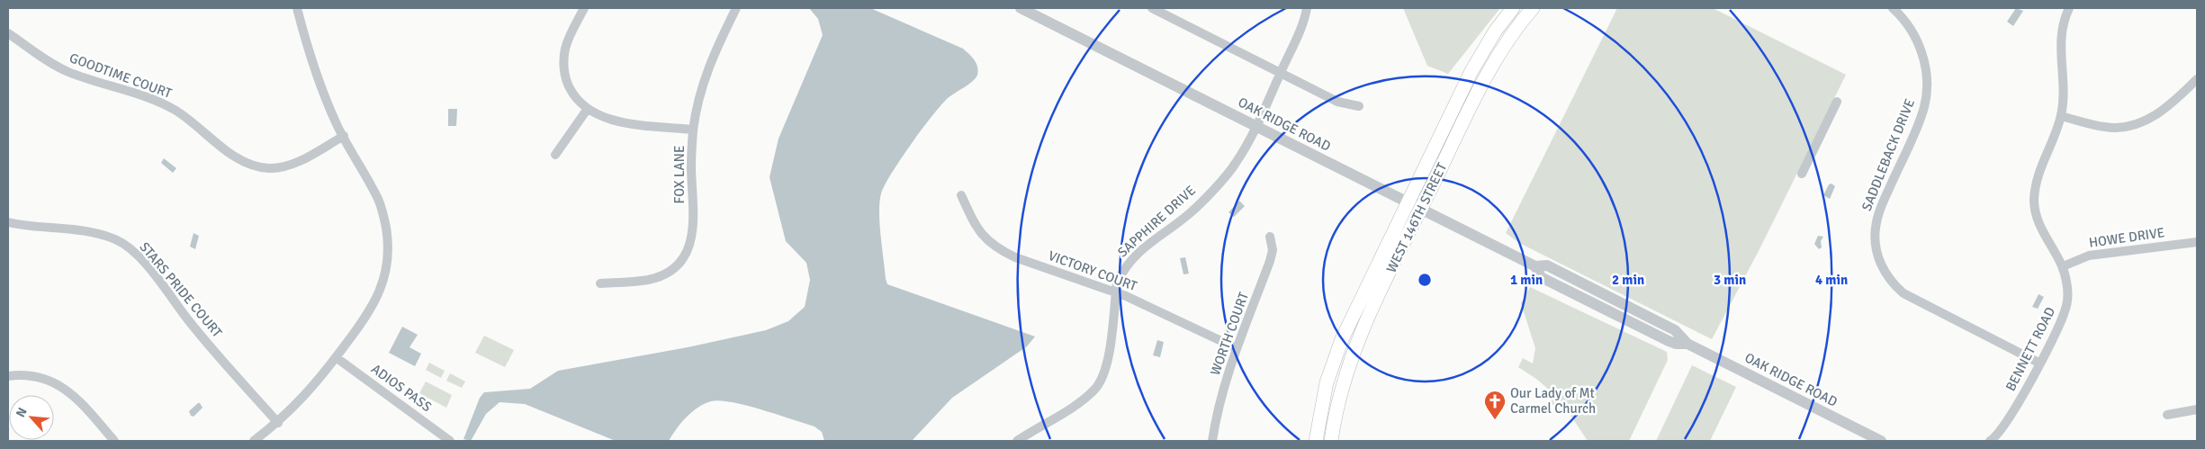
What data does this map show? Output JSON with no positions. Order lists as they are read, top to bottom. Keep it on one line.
{"streets":{"main road":["WEST 146TH STREET"],"street":["GOODTIME COURT","OAK RIDGE ROAD","SADDLEBACK DRIVE","FOX LANE","SAPPHIRE DRIVE","HOWE DRIVE","VICTORY COURT","STARS PRIDE COURT","WORTH COURT","BENNETT ROAD","ADIOS PASS"]},"crossings":[["OAK RIDGE ROAD","WEST 146TH STREET"],["OAK RIDGE ROAD","SAPPHIRE DRIVE"],["SADDLEBACK DRIVE","BENNETT ROAD"],["SAPPHIRE DRIVE","VICTORY COURT"],["HOWE DRIVE","BENNETT ROAD"],["VICTORY COURT","WORTH COURT"]],"places":{"church":["Our Lady of Mt Carmel Church"]},"north":"top left","rings":["1 min","2 min","3 min","4 min"]}
